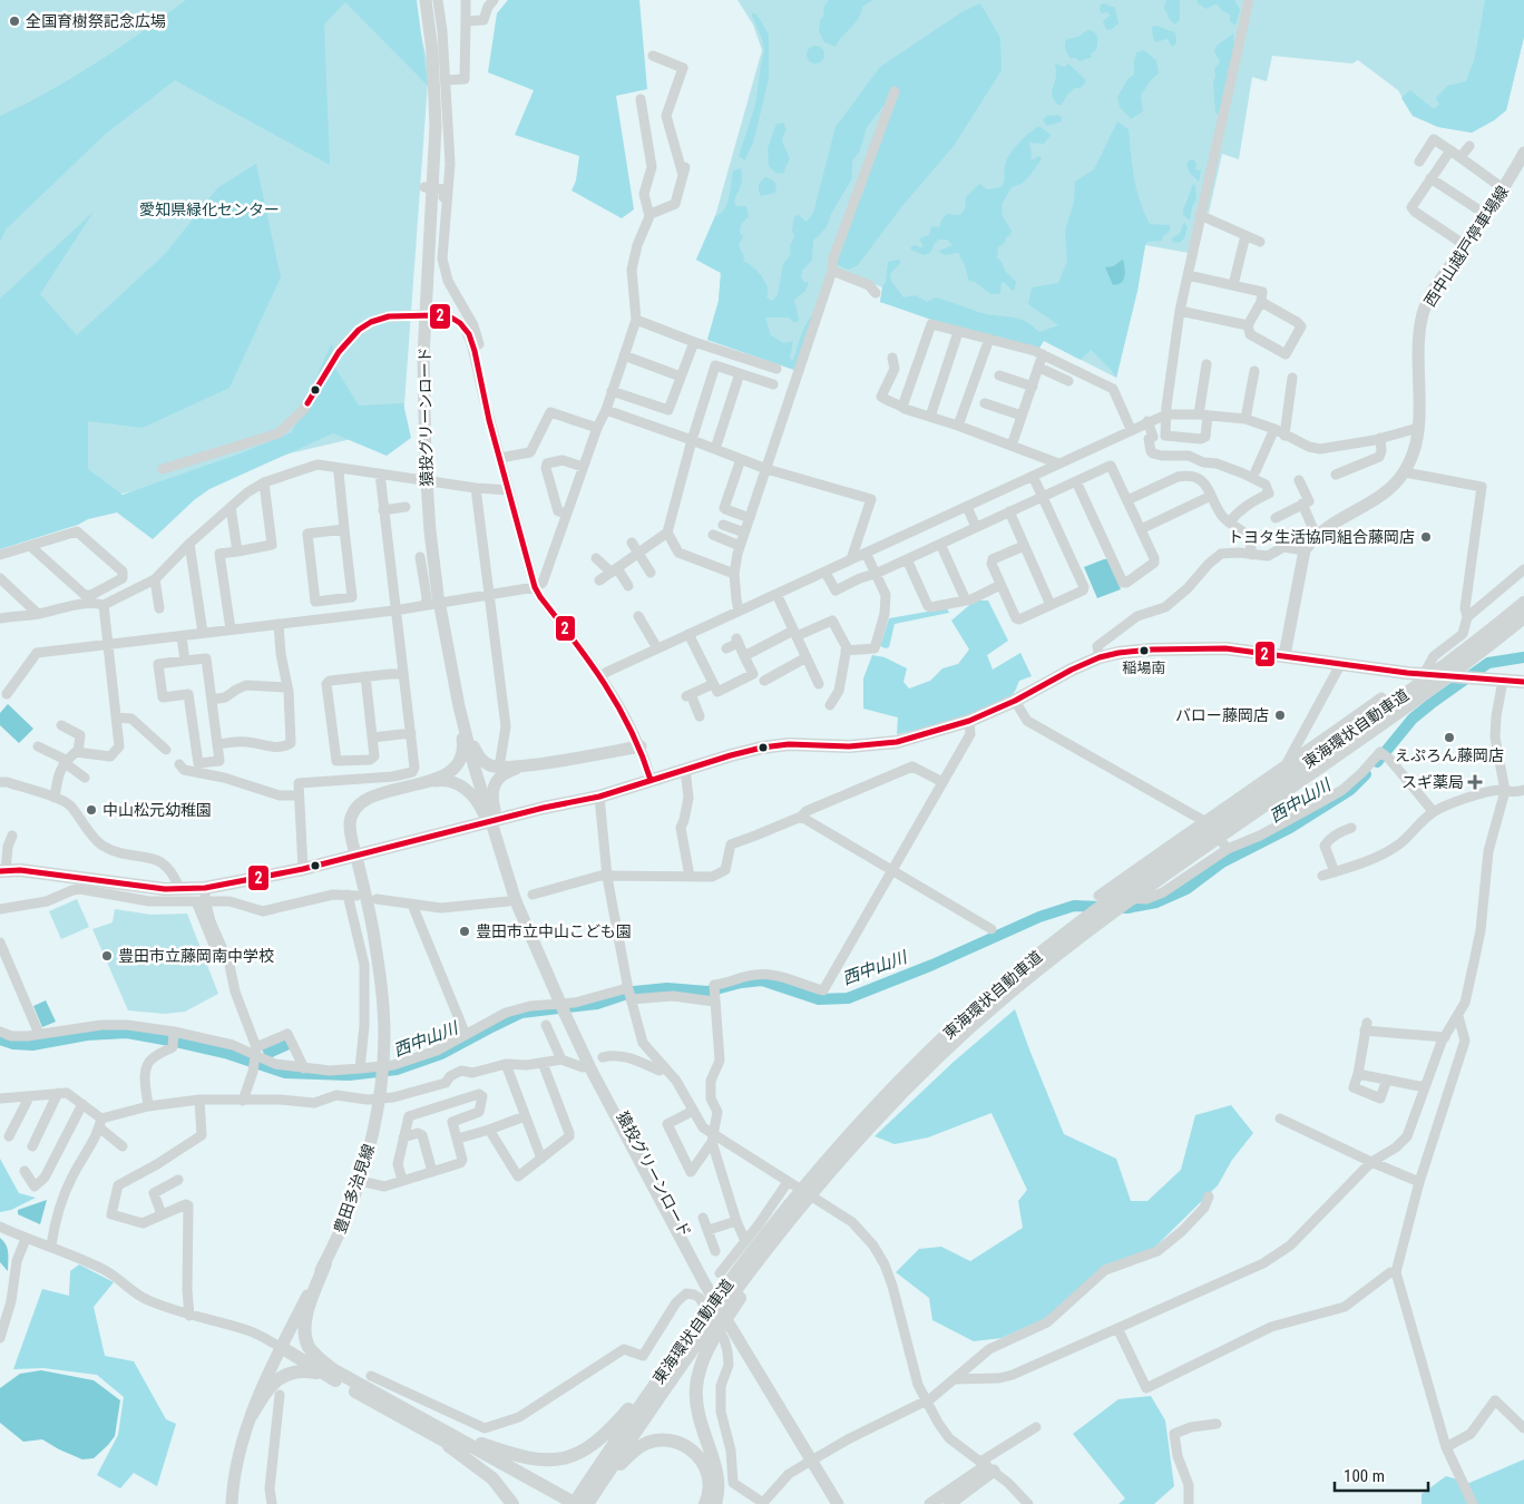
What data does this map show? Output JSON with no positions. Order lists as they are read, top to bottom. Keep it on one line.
{"streets":{"highway":["東海環状自動車道"],"main road":["西中山越戸停車場線","猿投グリーンロード","豊田多治見線"]},"water":["西中山川"],"parks":["愛知県緑化センター"],"places":{"other":["全国育樹祭記念広場","トヨタ生活協同組合藤岡店","稲場南","バロー藤岡店","えぷろん藤岡店","中山松元幼稚園","豊田市立中山こども園","豊田市立藤岡南中学校"],"health":["スギ薬局"]},"lines":["transit line 2"],"scale_bar":"100 m"}
